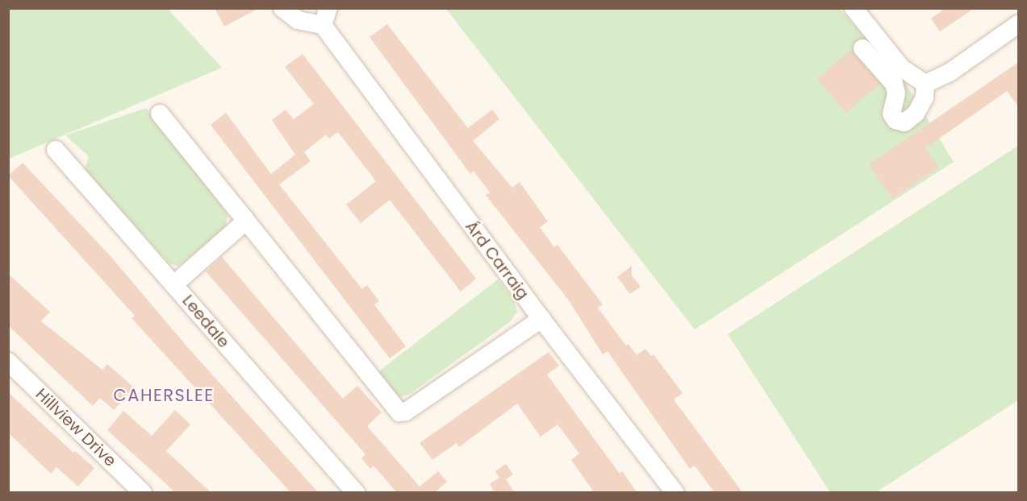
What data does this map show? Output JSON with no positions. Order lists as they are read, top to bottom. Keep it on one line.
{"streets":{"street":["Árd Carraig","Leedale","Hillview Drive"]},"districts":["CAHERSLEE"]}
